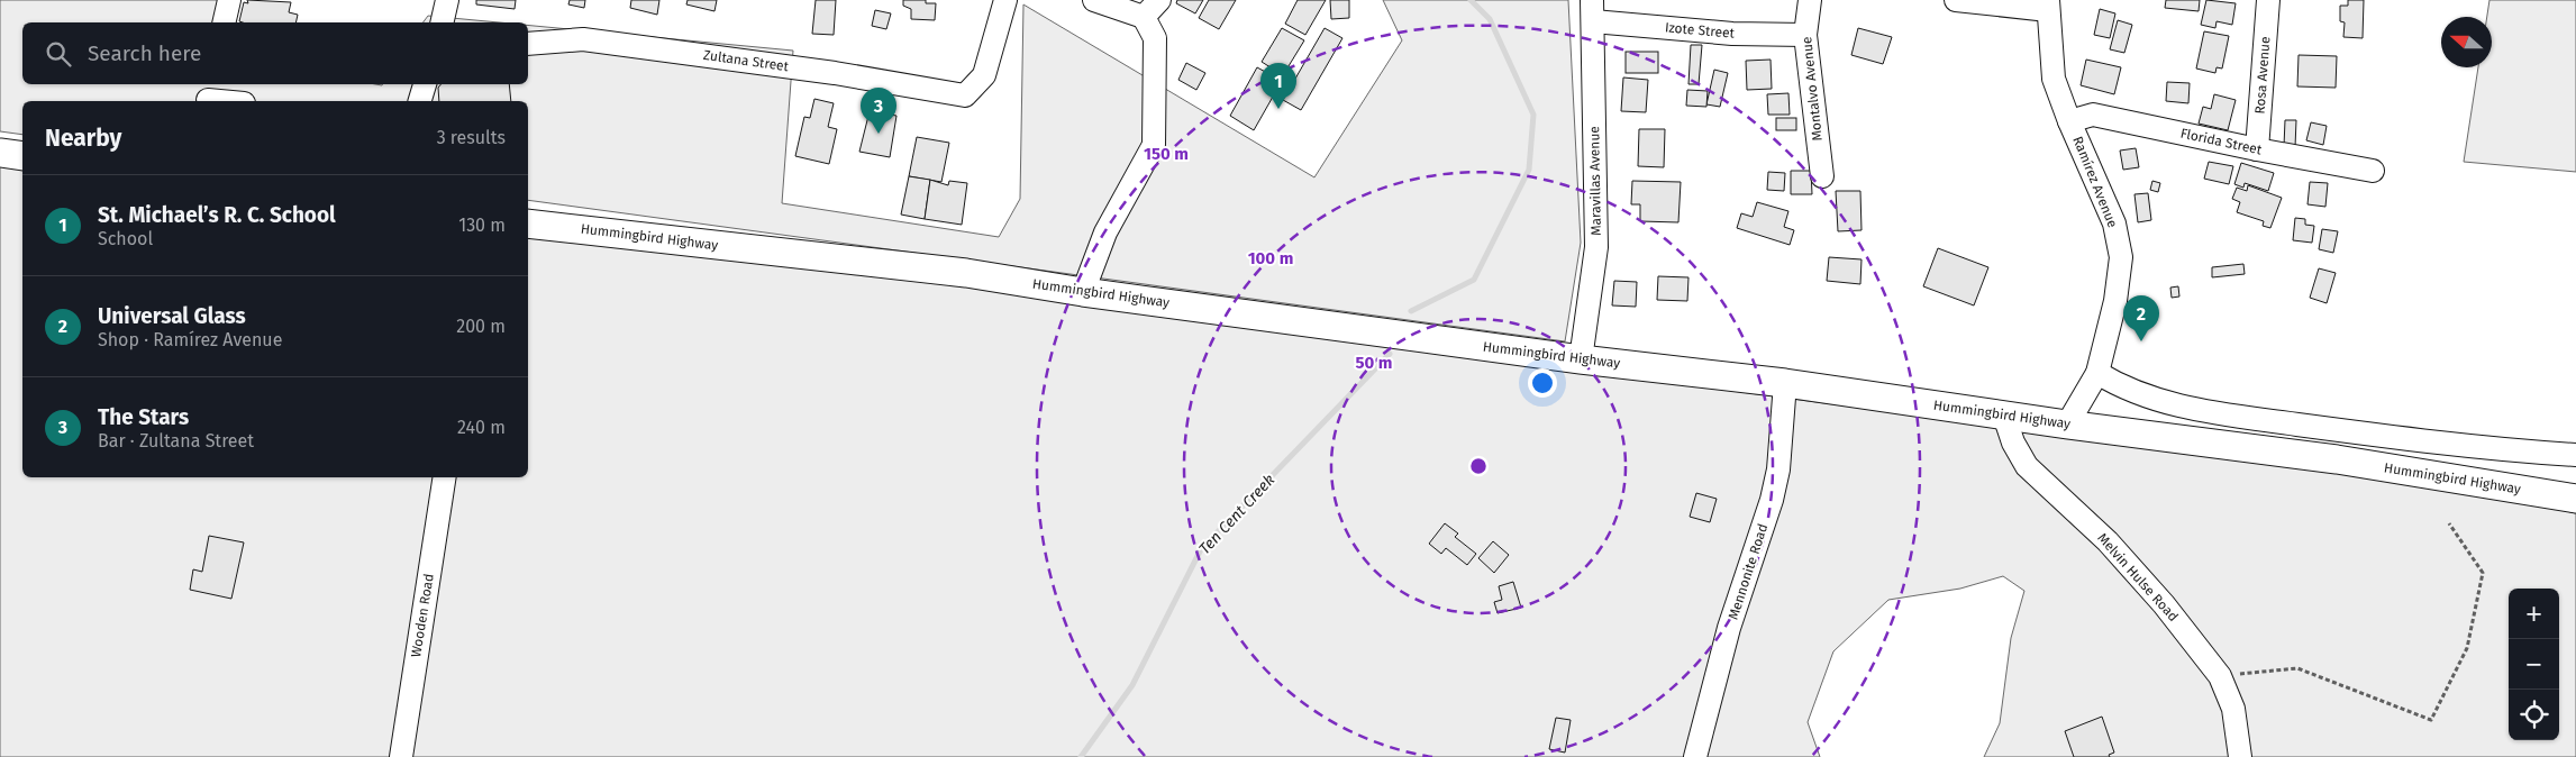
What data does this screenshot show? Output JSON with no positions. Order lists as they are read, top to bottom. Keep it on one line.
{"streets":{"main road":["Hummingbird Highway"],"street":["Izote Street","Zultana Street","Rosa Avenue","Montalvo Avenue","Florida Street","Maravillas Avenue","Ramírez Avenue","Mennonite Road","Melvin Hulse Road","Wooden Road"]},"crossings":[["Izote Street","Montalvo Avenue"],["Izote Street","Maravillas Avenue"],["Rosa Avenue","Florida Street"],["Florida Street","Ramírez Avenue"],["Maravillas Avenue","Hummingbird Highway"],["Ramírez Avenue","Hummingbird Highway"],["Hummingbird Highway","Mennonite Road"],["Hummingbird Highway","Melvin Hulse Road"]],"water":["Ten Cent Creek"],"north":"left","page":{"search":"Search here","pins":["1","3","2"],"heading":["Nearby","3 results"],"list":[{"mark":"1","name":"St. Michael’s R. C. School","note":"School","value":"130 m"},{"mark":"2","name":"Universal Glass","note":"Shop · Ramírez Avenue","value":"200 m"},{"mark":"3","name":"The Stars","note":"Bar · Zultana Street","value":"240 m"}],"map_buttons":["+","−"]},"rings":["150 m","100 m","50 m"]}
